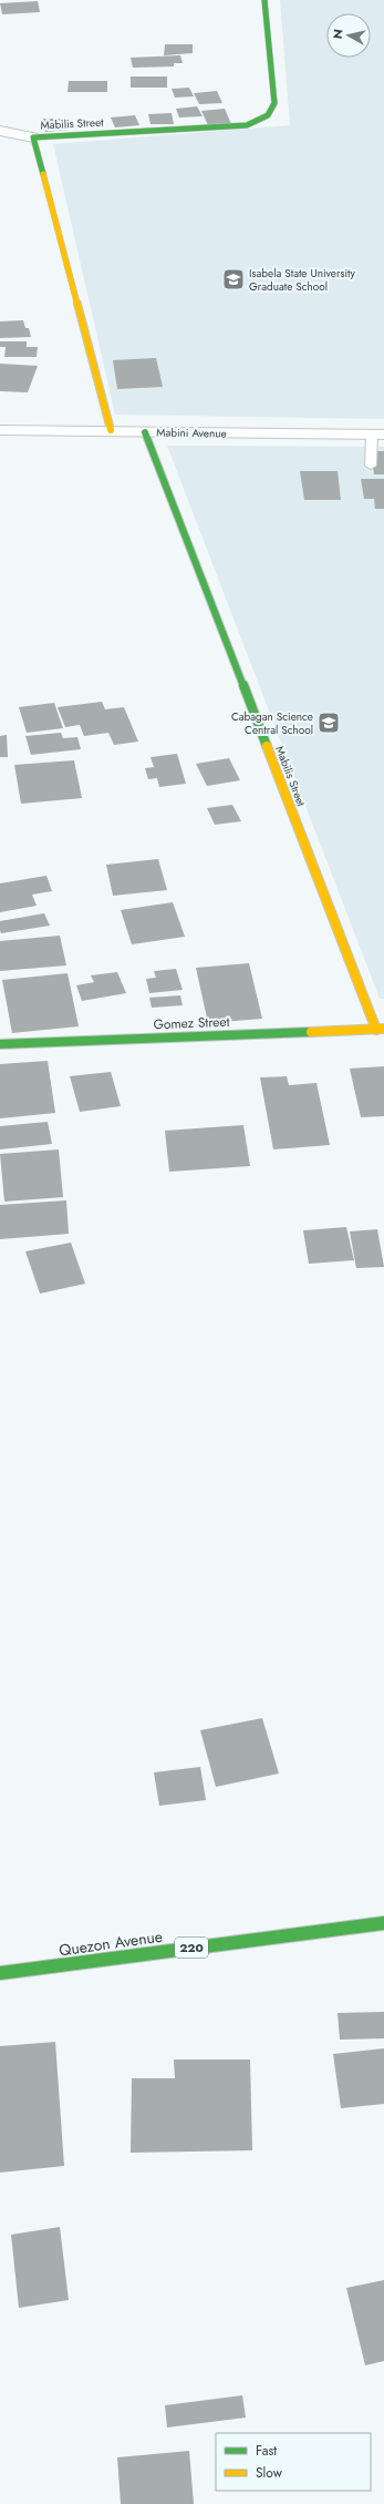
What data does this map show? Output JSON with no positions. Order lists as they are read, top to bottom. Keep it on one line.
{"streets":{"street":["Mabilis Street","Mabini Avenue","Gomez Street","Quezon Avenue","220"]},"crossings":[["Mabilis Street","Mabini Avenue"],["Mabilis Street","Gomez Street"]],"places":{"school or university":["Isabela State University Graduate School","Cabagan Science Central School"]},"legend":["Fast","Slow"],"north":"left"}
